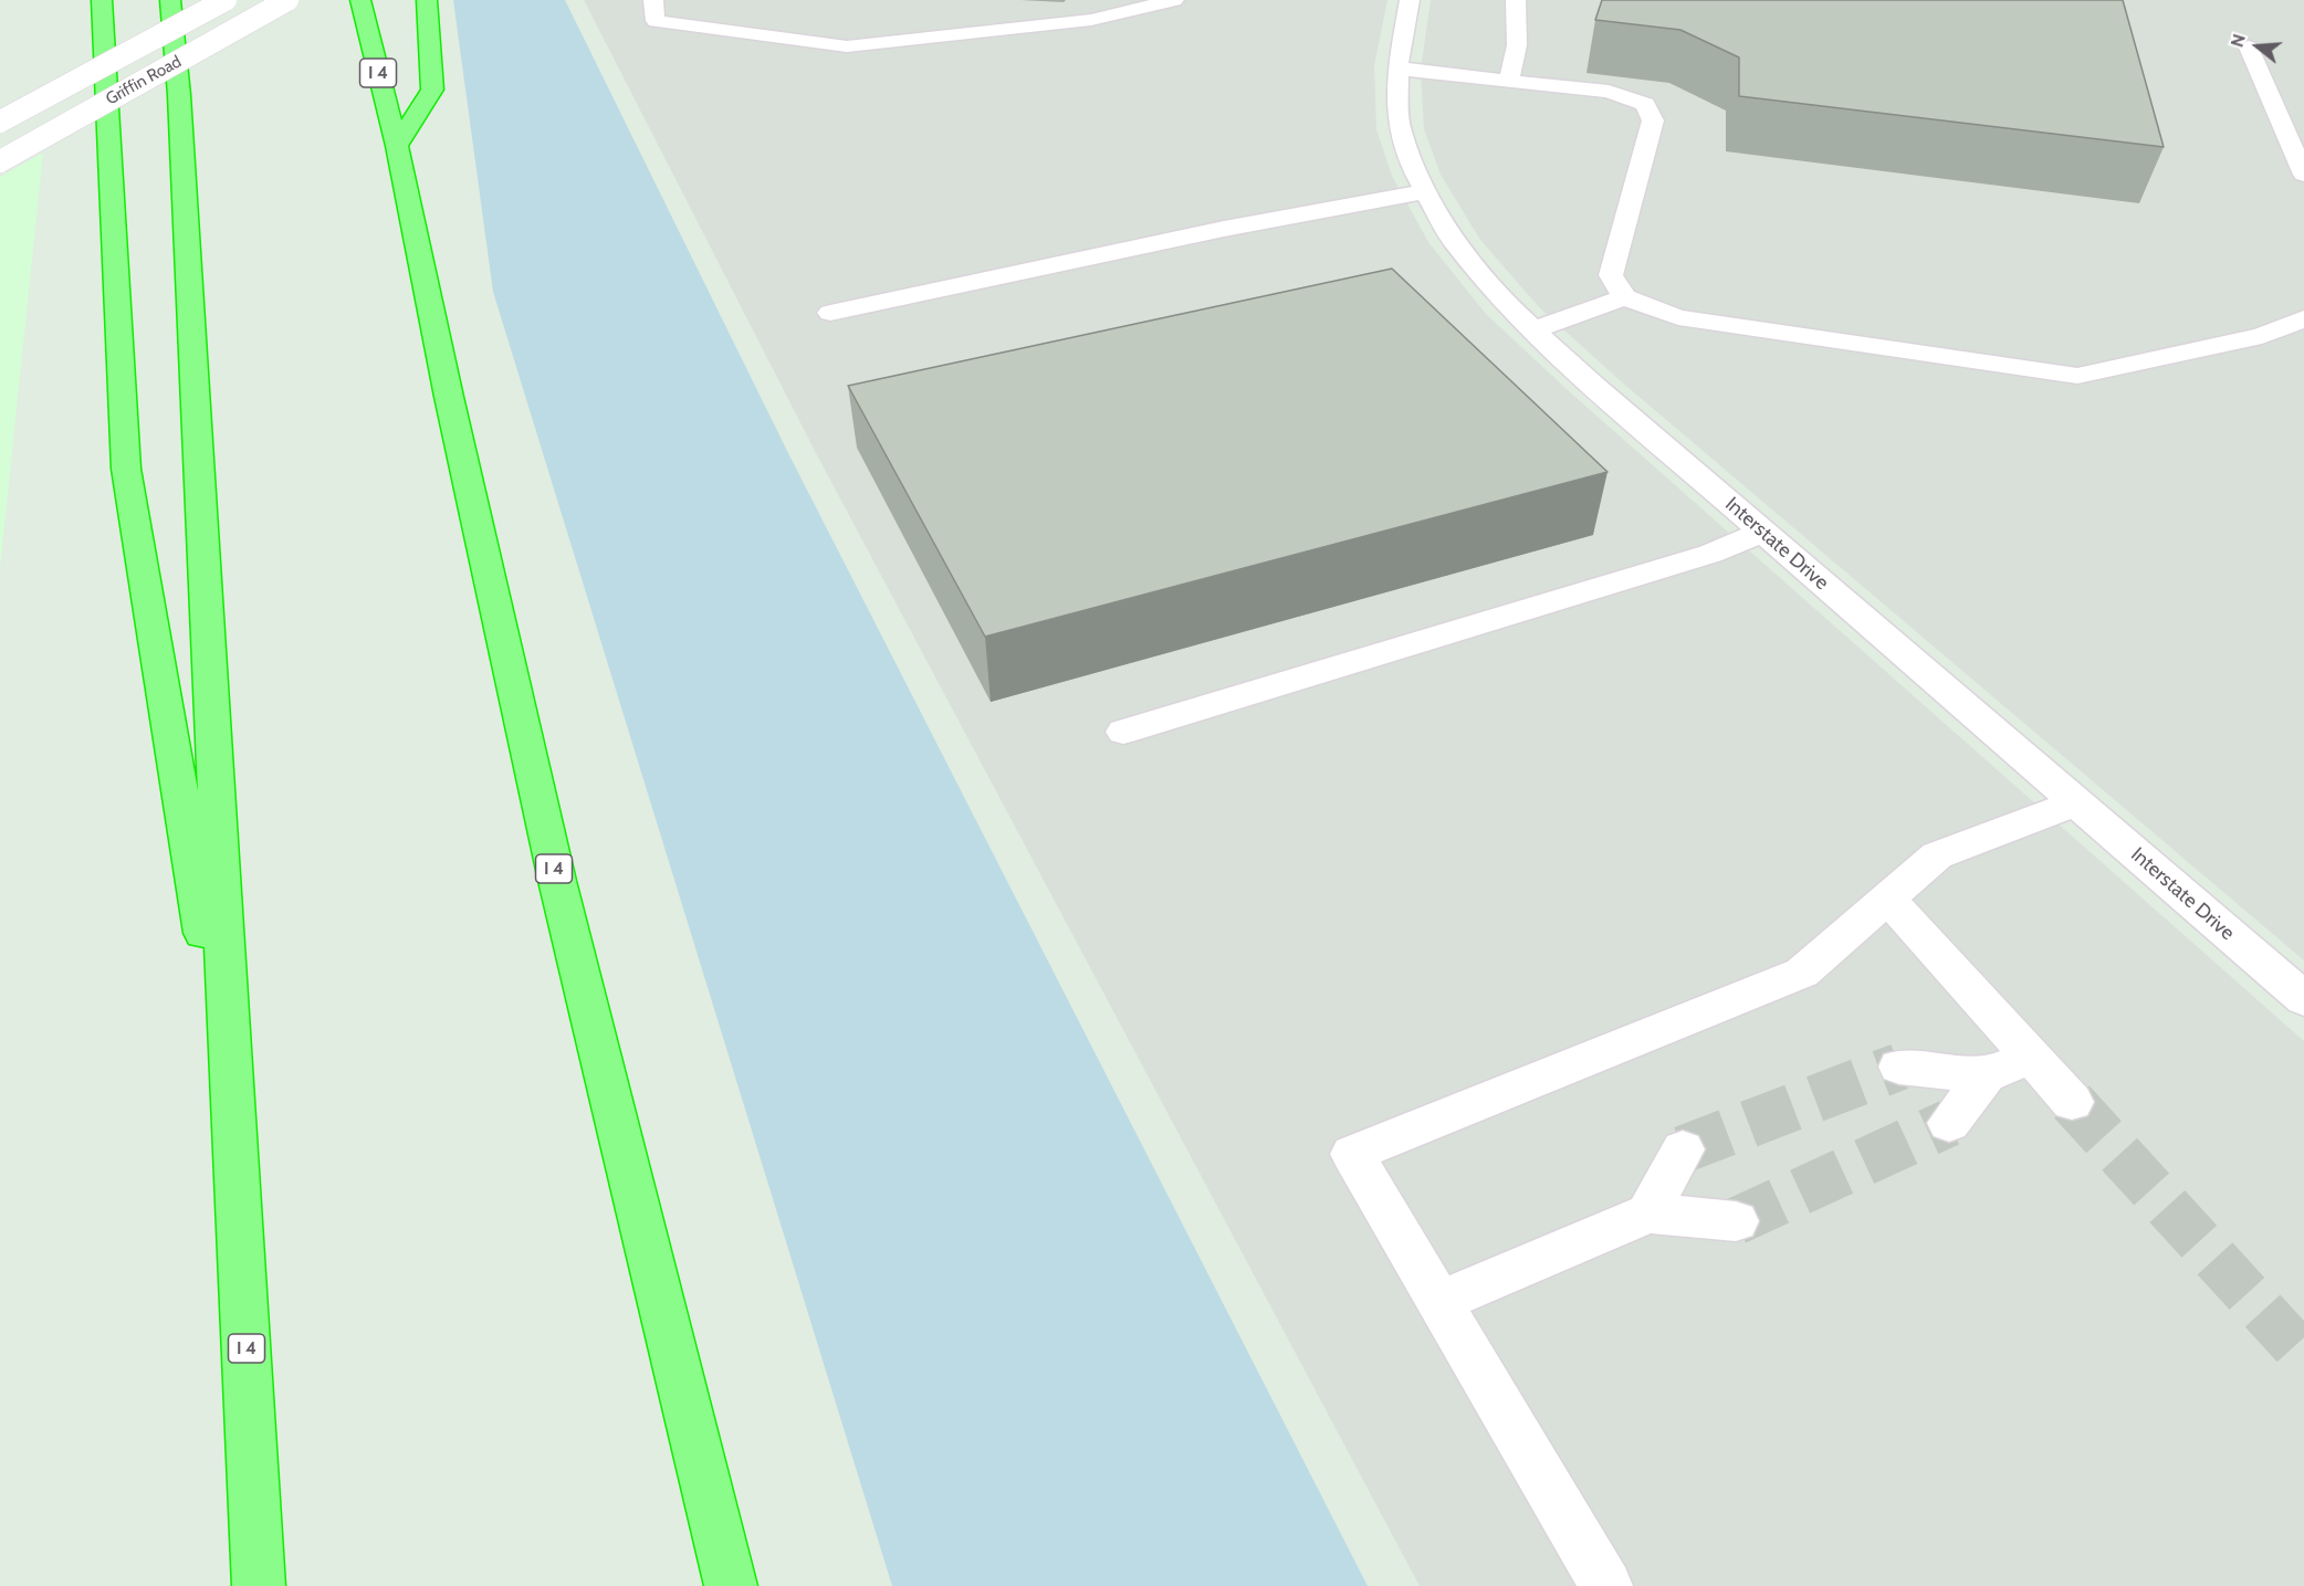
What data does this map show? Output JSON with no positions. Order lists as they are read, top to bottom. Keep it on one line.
{"streets":{"highway":["I 4"],"street":["Griffin Road","Interstate Drive"]},"north":"left"}
